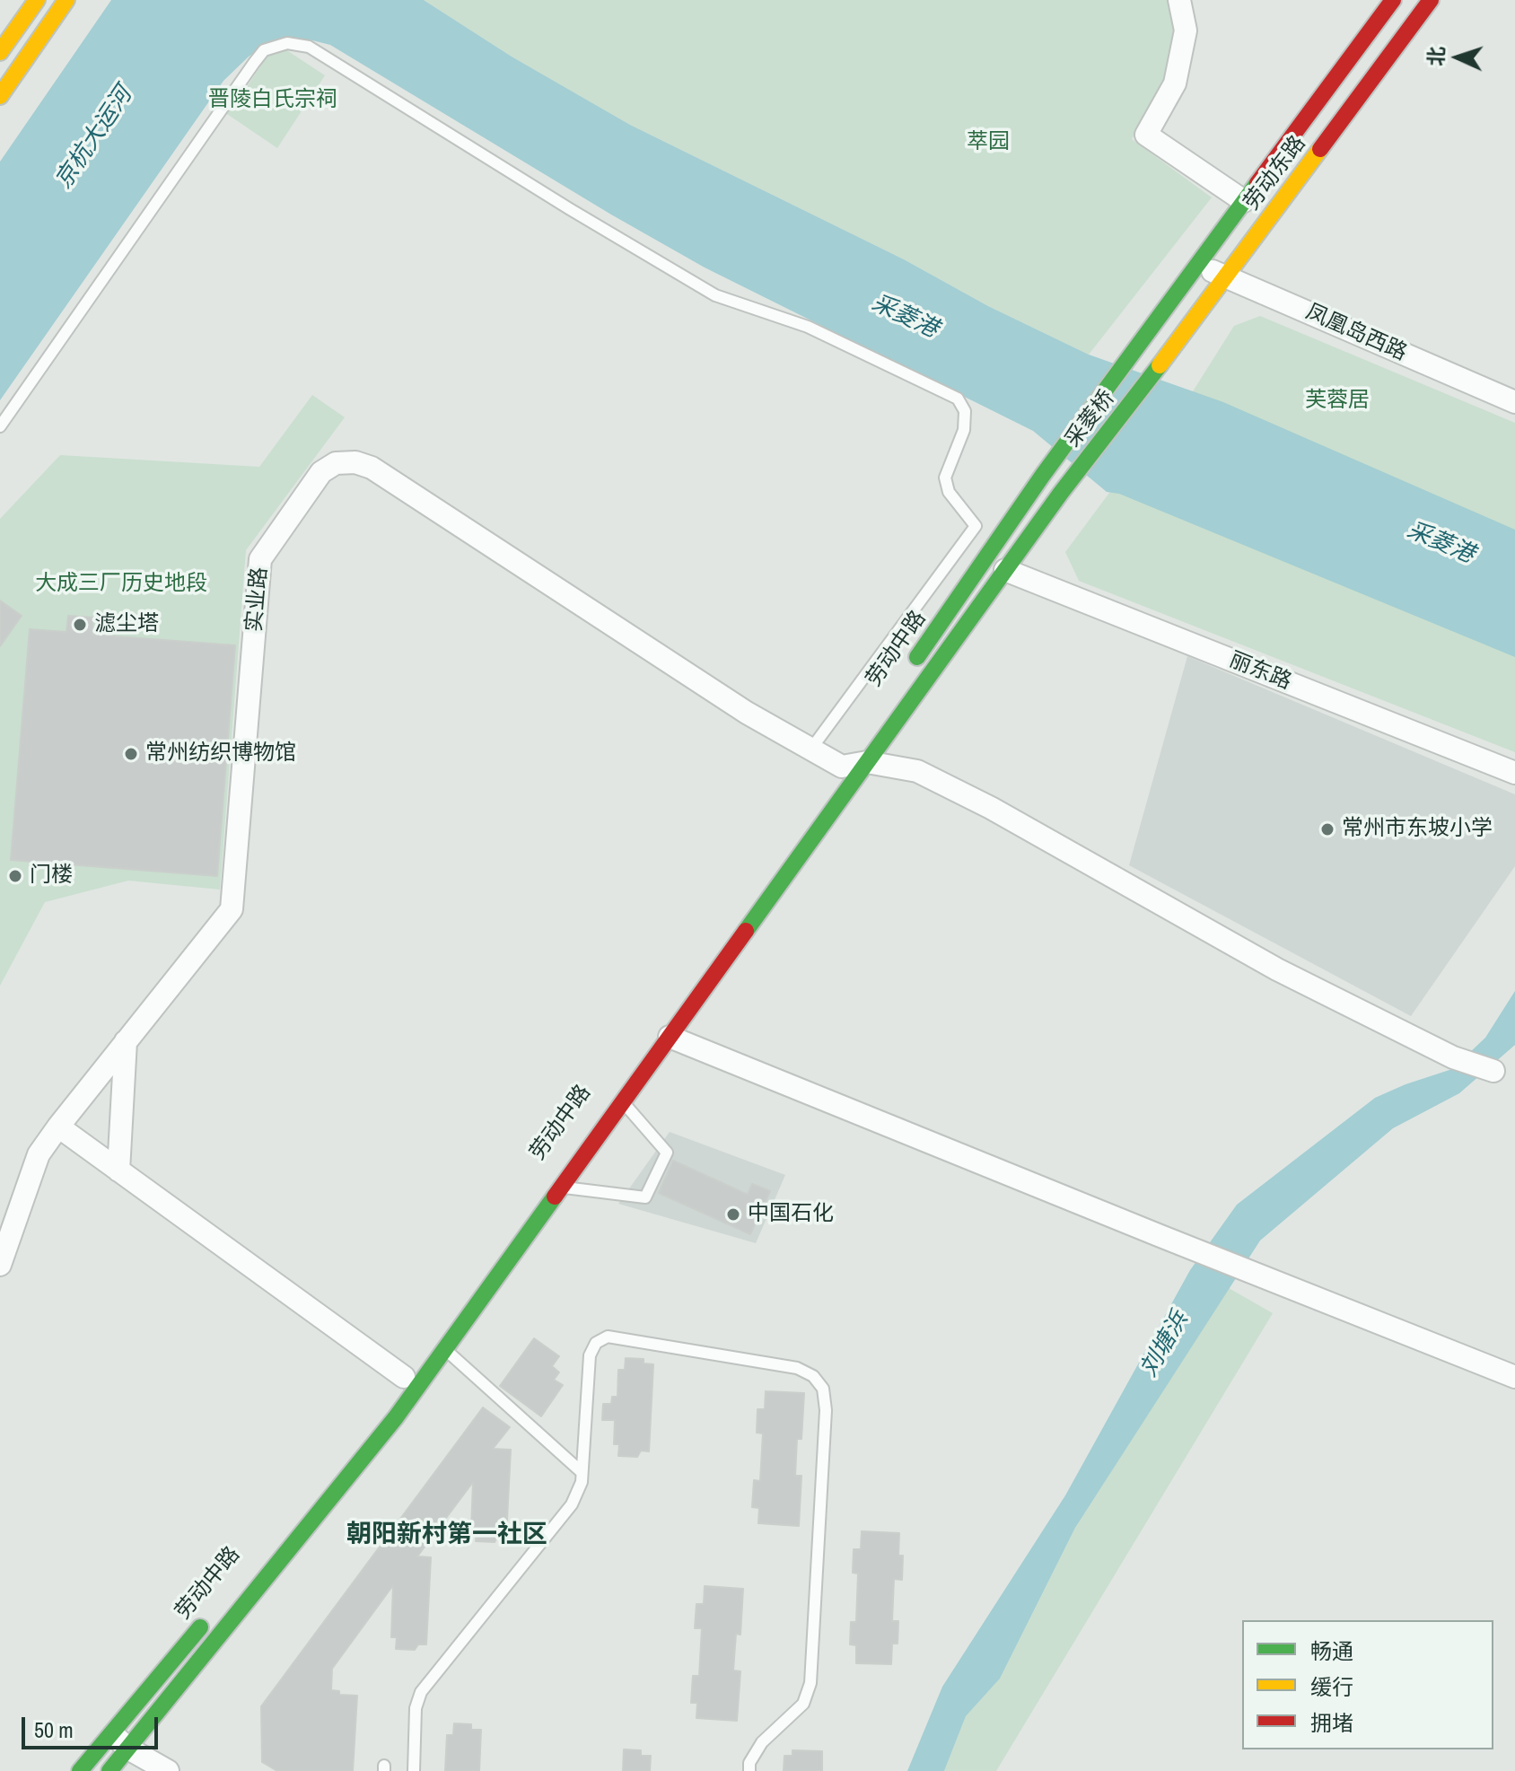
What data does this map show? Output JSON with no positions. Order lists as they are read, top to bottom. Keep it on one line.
{"streets":{"main road":["劳动东路","采菱桥","劳动中路"],"street":["凤凰岛西路","实业路","丽东路"]},"crossings":[["劳动东路","凤凰岛西路"],["劳动东路","采菱桥"],["采菱桥","劳动中路"],["实业路","劳动中路"],["劳动中路","丽东路"]],"districts":["朝阳新村第一社区"],"water":["京杭大运河","采菱港","刘塘浜"],"parks":["晋陵白氏宗祠","萃园","芙蓉居","大成三厂历史地段"],"places":["滤尘塔","常州纺织博物馆","常州市东坡小学","门楼","中国石化"],"legend":["畅通","缓行","拥堵"],"scale_bar":"50 m","north":"left"}
